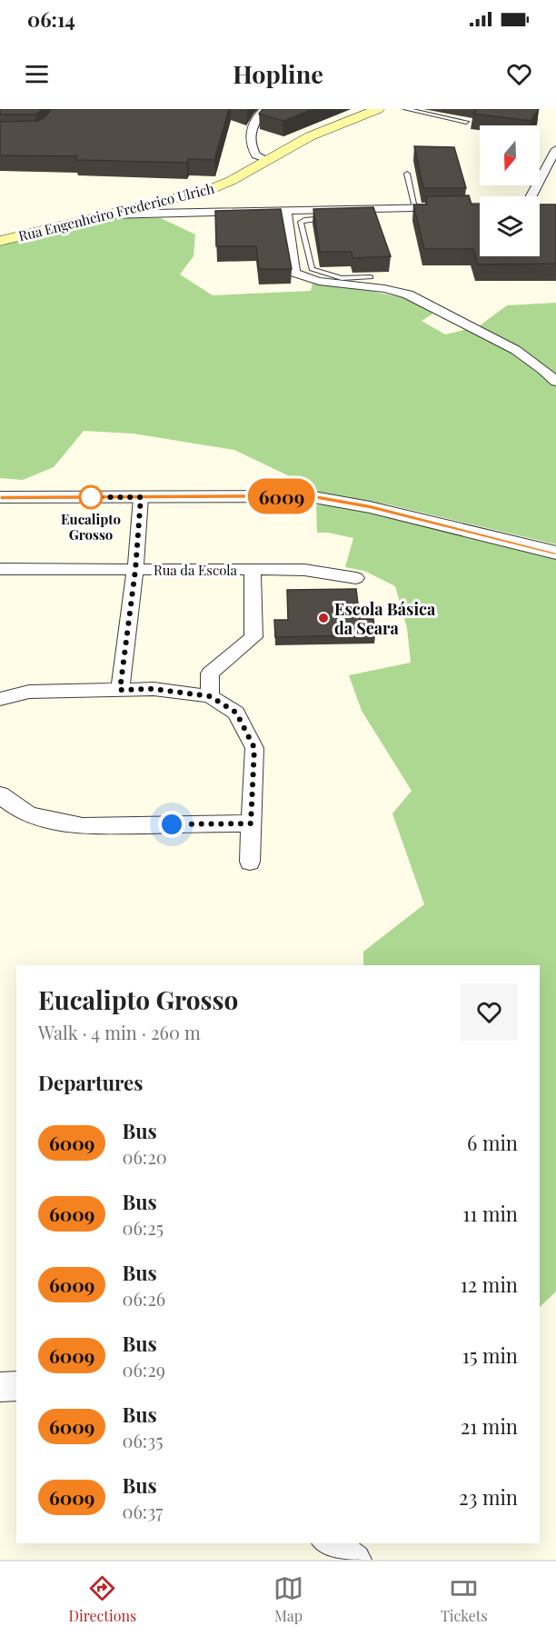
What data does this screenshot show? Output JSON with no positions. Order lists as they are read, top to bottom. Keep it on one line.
{"streets":{"main road":["Rua Engenheiro Frederico Ulrich"],"street":["Rua da Escola"]},"places":["Eucalipto Grosso","Escola Básica da Seara"],"lines":["bus line 6009"],"north":"bottom","page":{"status":"06:14","header":"Hopline","on_map":"6009","heading":[["Eucalipto Grosso","Walk · 4 min · 260 m"],"Departures"],"list":[{"mark":"6009","name":"Bus","note":"06:20","value":"6 min"},{"mark":"6009","name":"Bus","note":"06:25","value":"11 min"},{"mark":"6009","name":"Bus","note":"06:26","value":"12 min"},{"mark":"6009","name":"Bus","note":"06:29","value":"15 min"},{"mark":"6009","name":"Bus","note":"06:35","value":"21 min"},{"mark":"6009","name":"Bus","note":"06:37","value":"23 min"}],"tabs":["Directions","Map","Tickets"]}}
